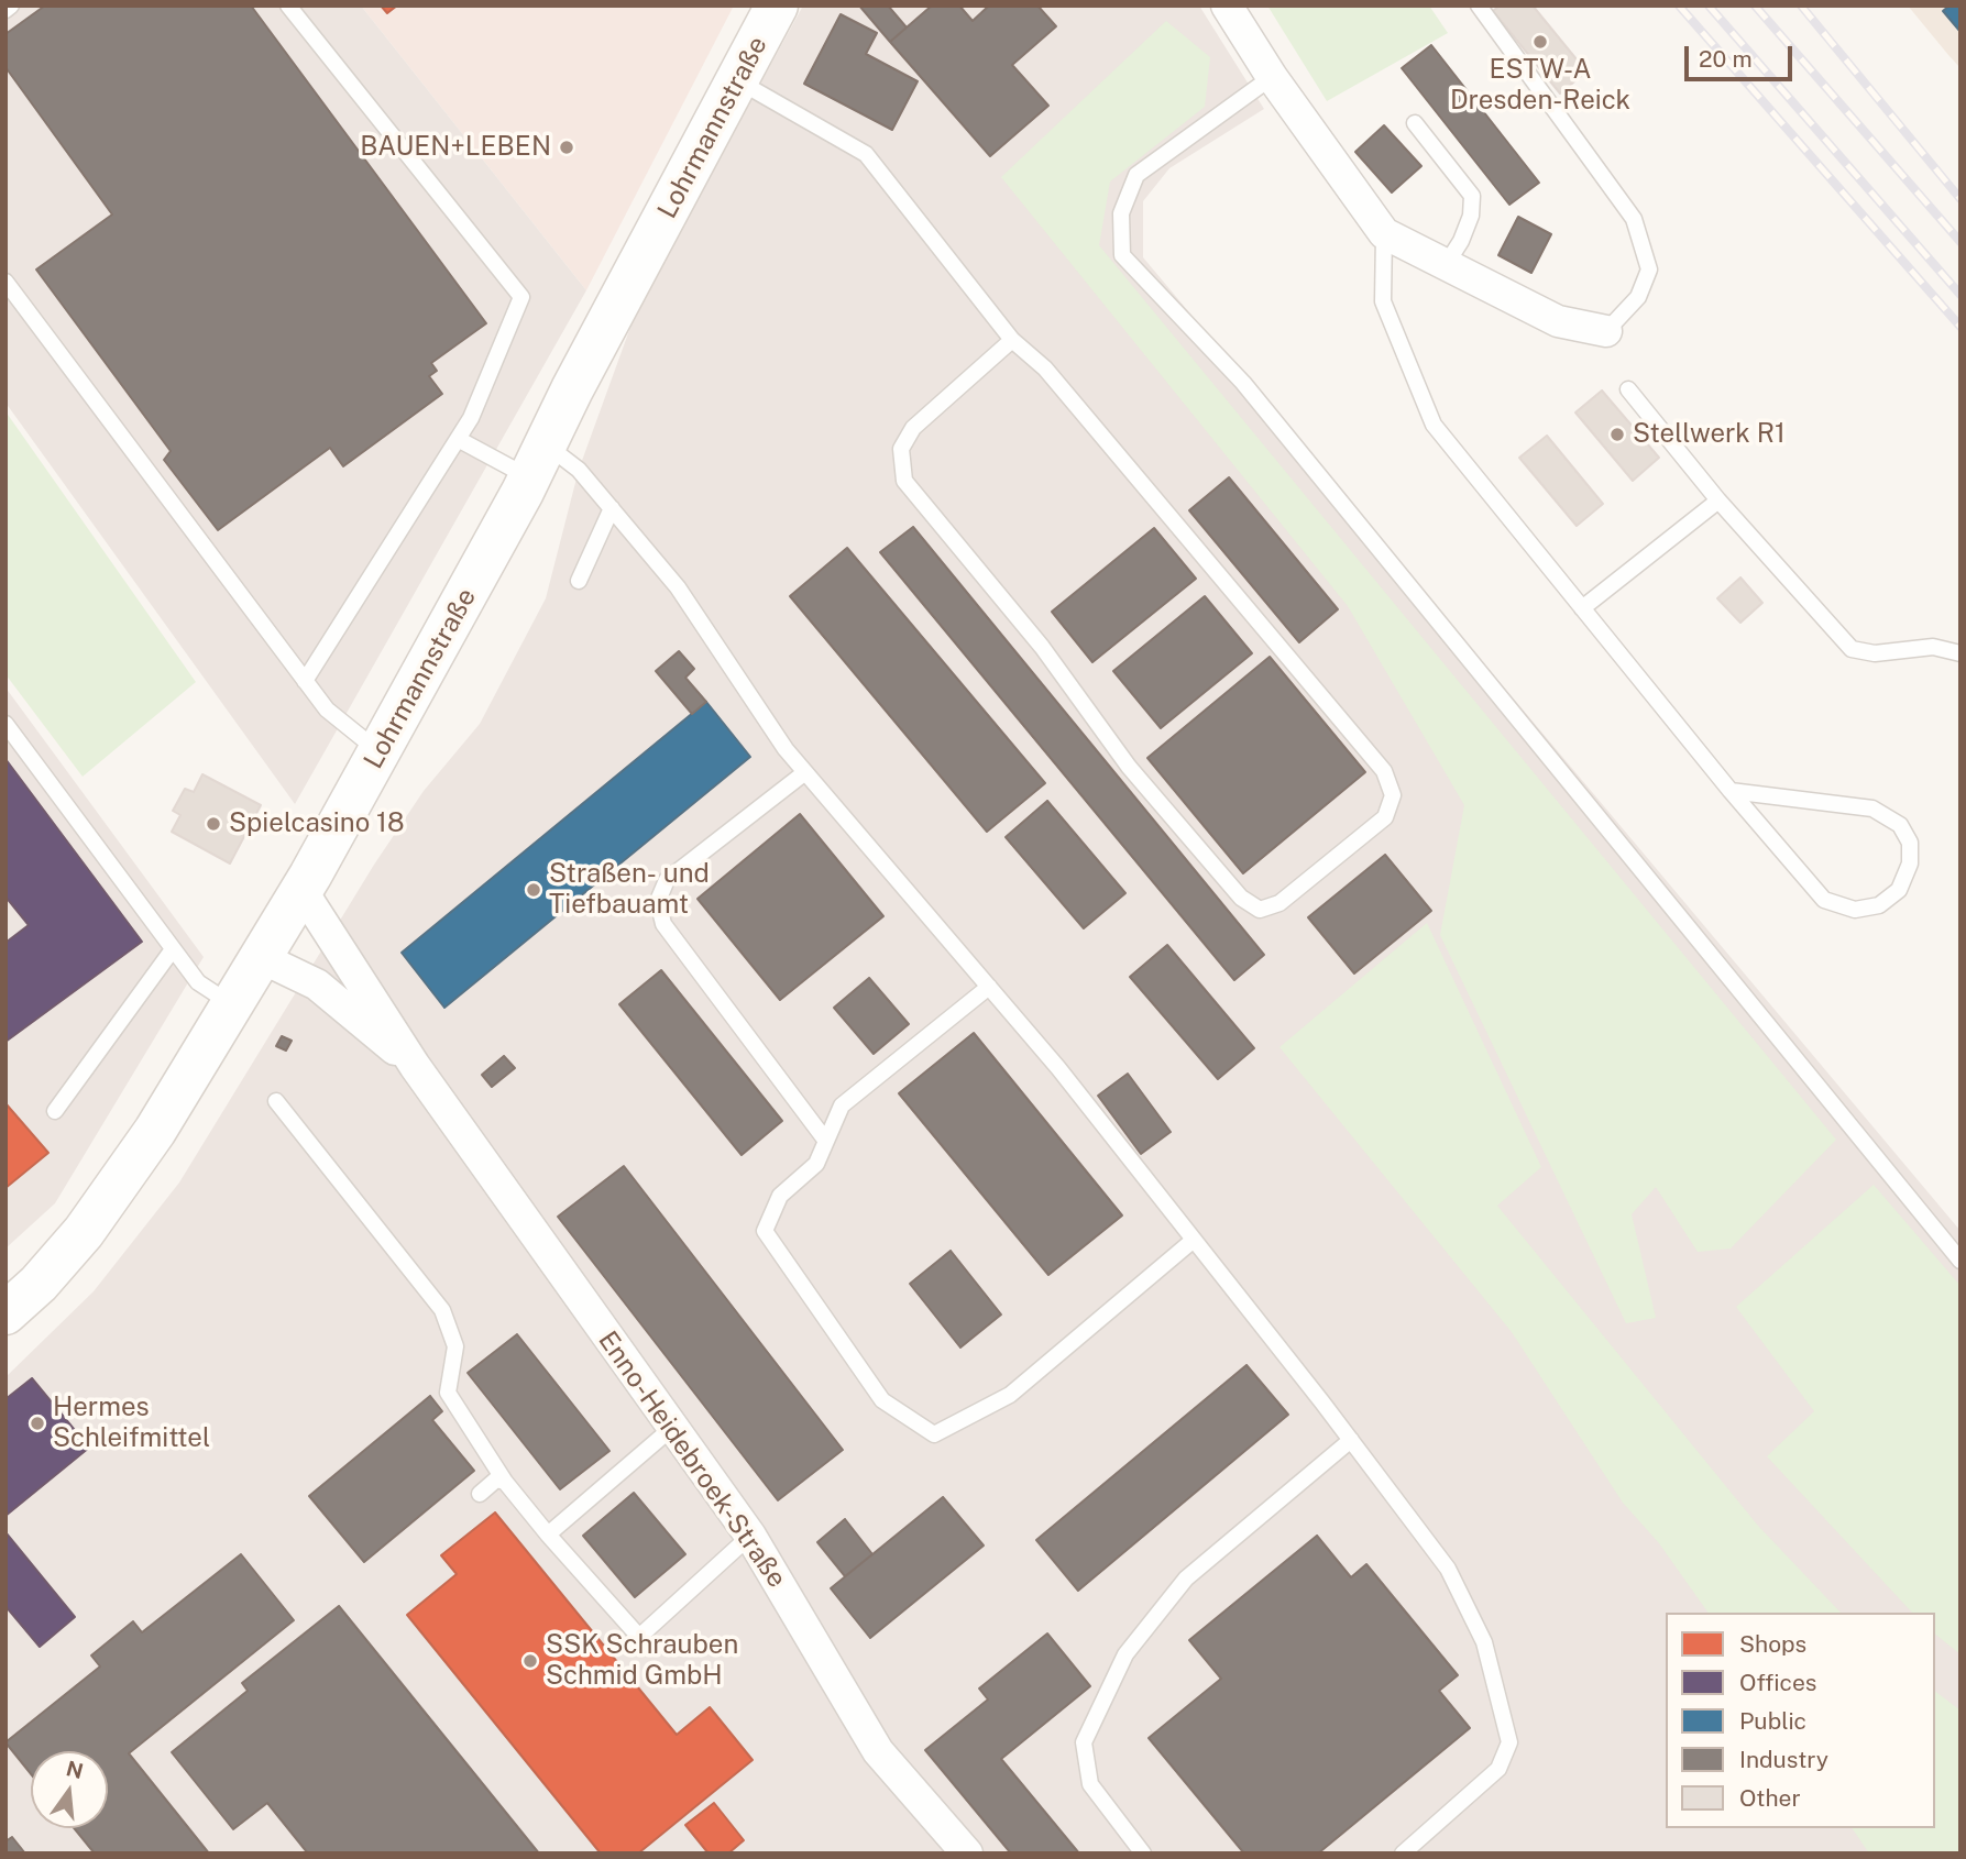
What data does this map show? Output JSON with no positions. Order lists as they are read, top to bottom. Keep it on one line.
{"streets":{"street":["Lohrmannstraße","Enno-Heidebroek-Straße"]},"crossings":[["Lohrmannstraße","Enno-Heidebroek-Straße"]],"places":["ESTW-A Dresden-Reick","BAUEN+LEBEN","Stellwerk R1","Spielcasino 18","Straßen- und Tiefbauamt","Hermes Schleifmittel","SSK Schrauben Schmid GmbH"],"legend":["Shops","Offices","Public","Industry","Other"],"scale_bar":"20 m","north":"top"}
